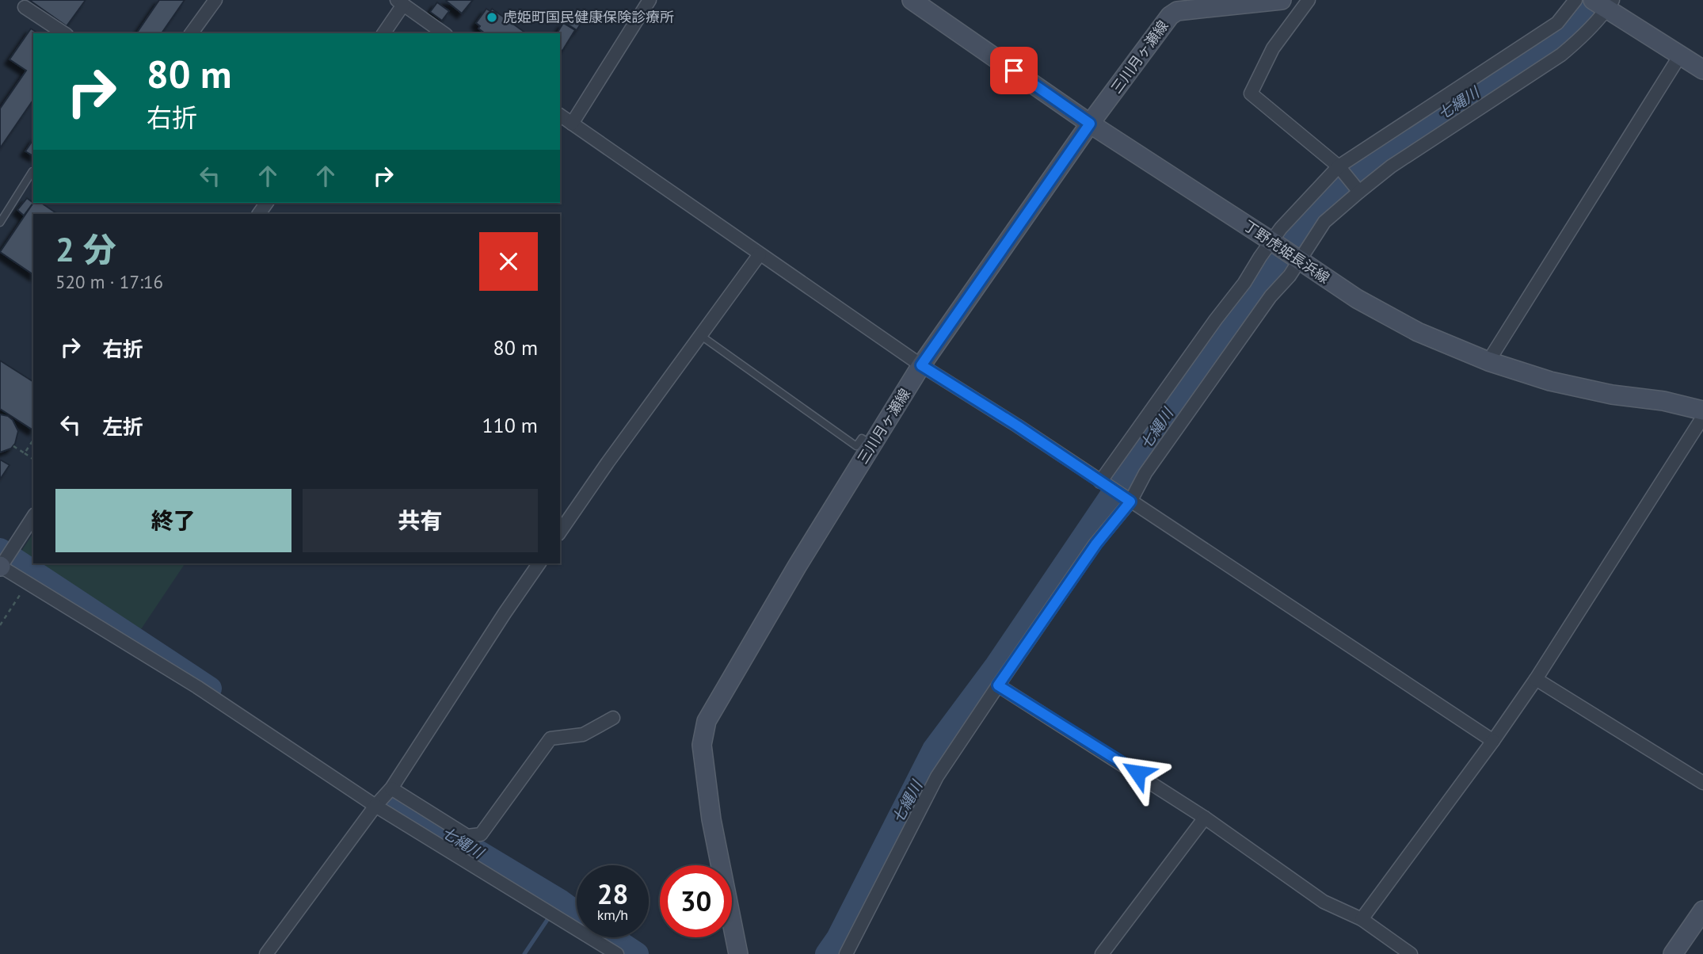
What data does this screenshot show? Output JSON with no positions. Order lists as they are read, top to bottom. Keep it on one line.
{"streets":{"main road":["三川月ヶ瀬線","丁野虎姫長浜線"]},"crossings":[["三川月ヶ瀬線","丁野虎姫長浜線"]],"water":["七縄川"],"places":["虎姫町国民健康保険診療所"],"page":{"turn":["80 m","右折"],"heading":["2 分","520 m · 17:16"],"list":[{"name":"右折","value":"80 m"},{"name":"左折","value":"110 m"}],"buttons":["終了","共有"],"speed":"28 km/h","limit":"30"}}
